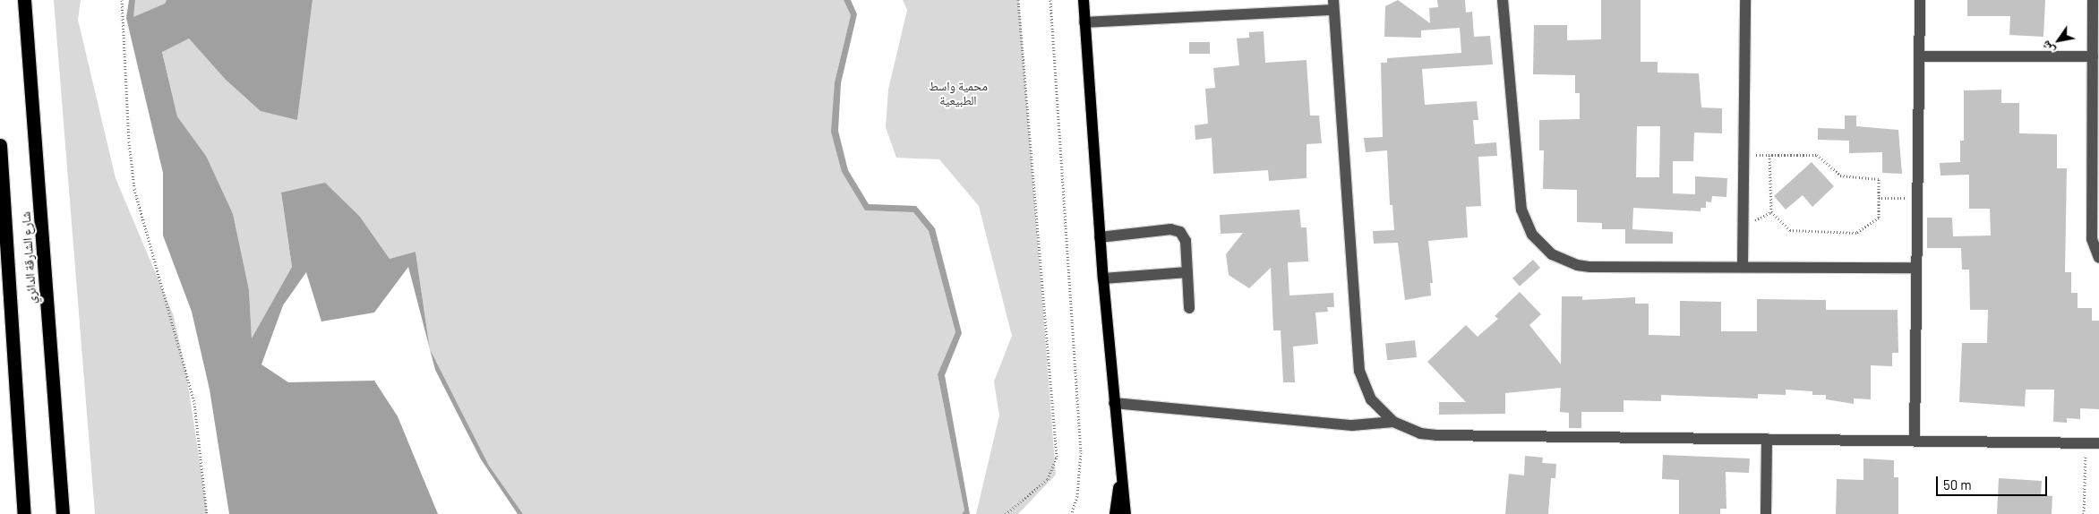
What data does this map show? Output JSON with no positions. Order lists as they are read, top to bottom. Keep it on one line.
{"streets":{"highway":["شارع الشارقة الدائري"]},"parks":["محمية واسط الطبيعية"],"scale_bar":"50 m","north":"bottom left"}
